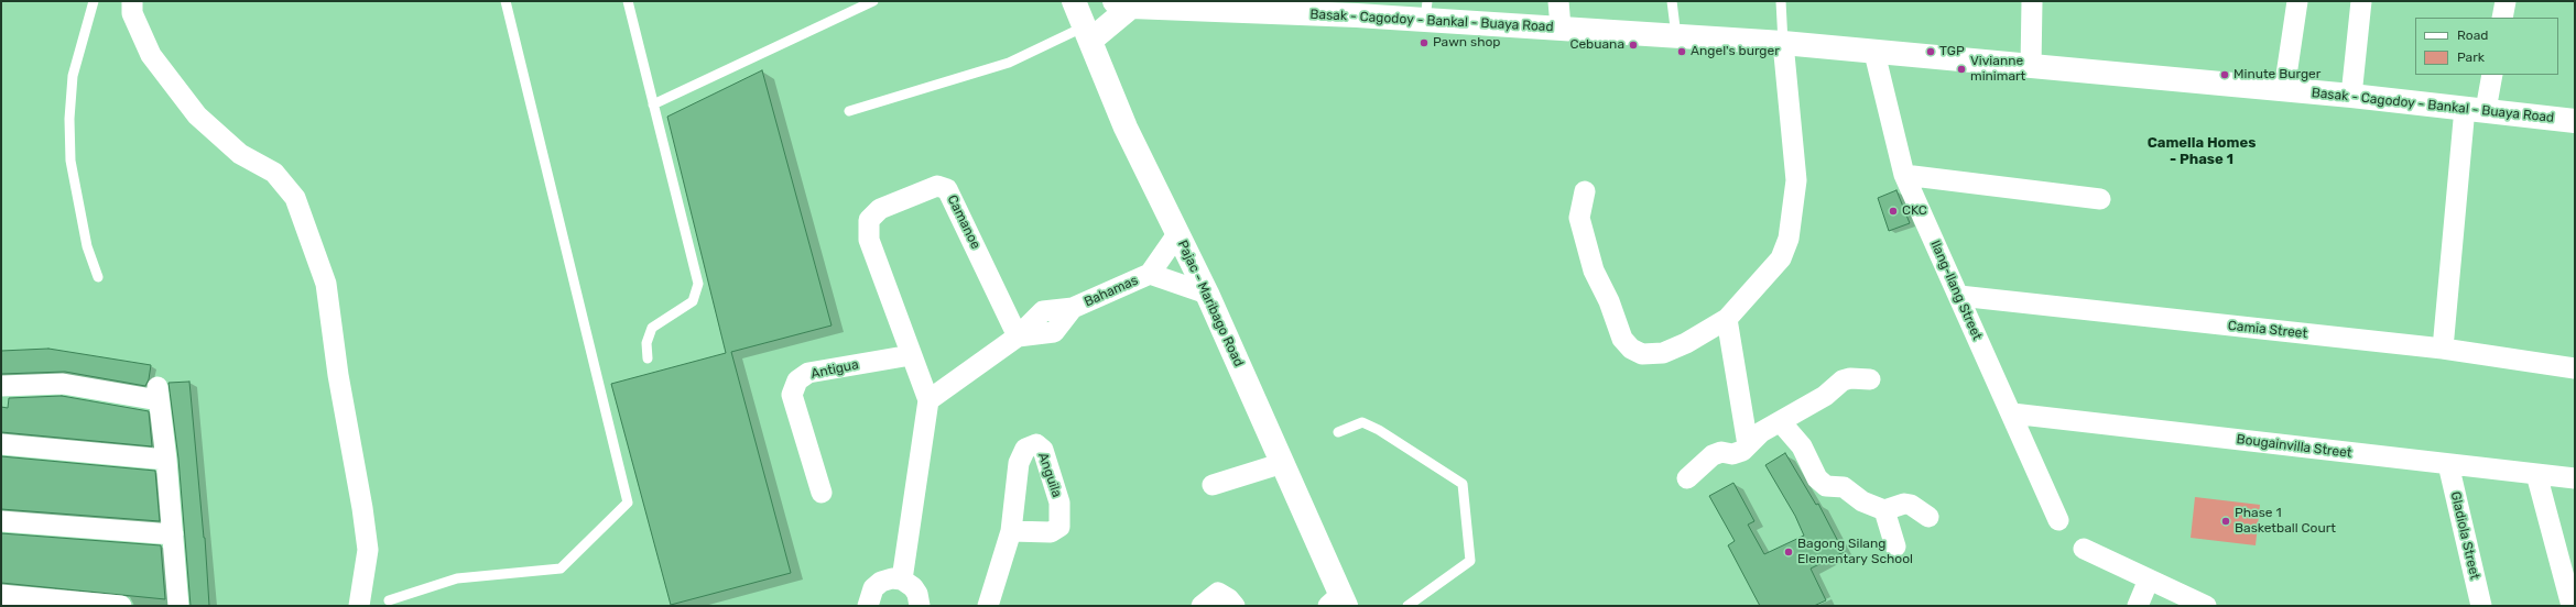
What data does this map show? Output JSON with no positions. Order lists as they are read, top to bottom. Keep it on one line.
{"streets":{"street":["Basak - Cagodoy - Bankal - Buaya Road","Camanoe","Ilang-Ilang Street","Bahamas","Pajac - Maribago Road","Camia Street","Antigua","Bougainvilla Street","Gladiola Street"]},"crossings":[["Basak - Cagodoy - Bankal - Buaya Road","Ilang-Ilang Street"],["Basak - Cagodoy - Bankal - Buaya Road","Pajac - Maribago Road"],["Camanoe","Bahamas"],["Camanoe","Antigua"],["Ilang-Ilang Street","Camia Street"],["Ilang-Ilang Street","Bougainvilla Street"],["Bahamas","Pajac - Maribago Road"],["Bougainvilla Street","Gladiola Street"]],"districts":["Camella Homes - Phase 1"],"places":["Pawn shop","Cebuana","Angel's burger","TGP","Vivianne minimart","Minute Burger","CKC","Phase 1 Basketball Court","Bagong Silang Elementary School"],"legend":["Road","Park"]}
